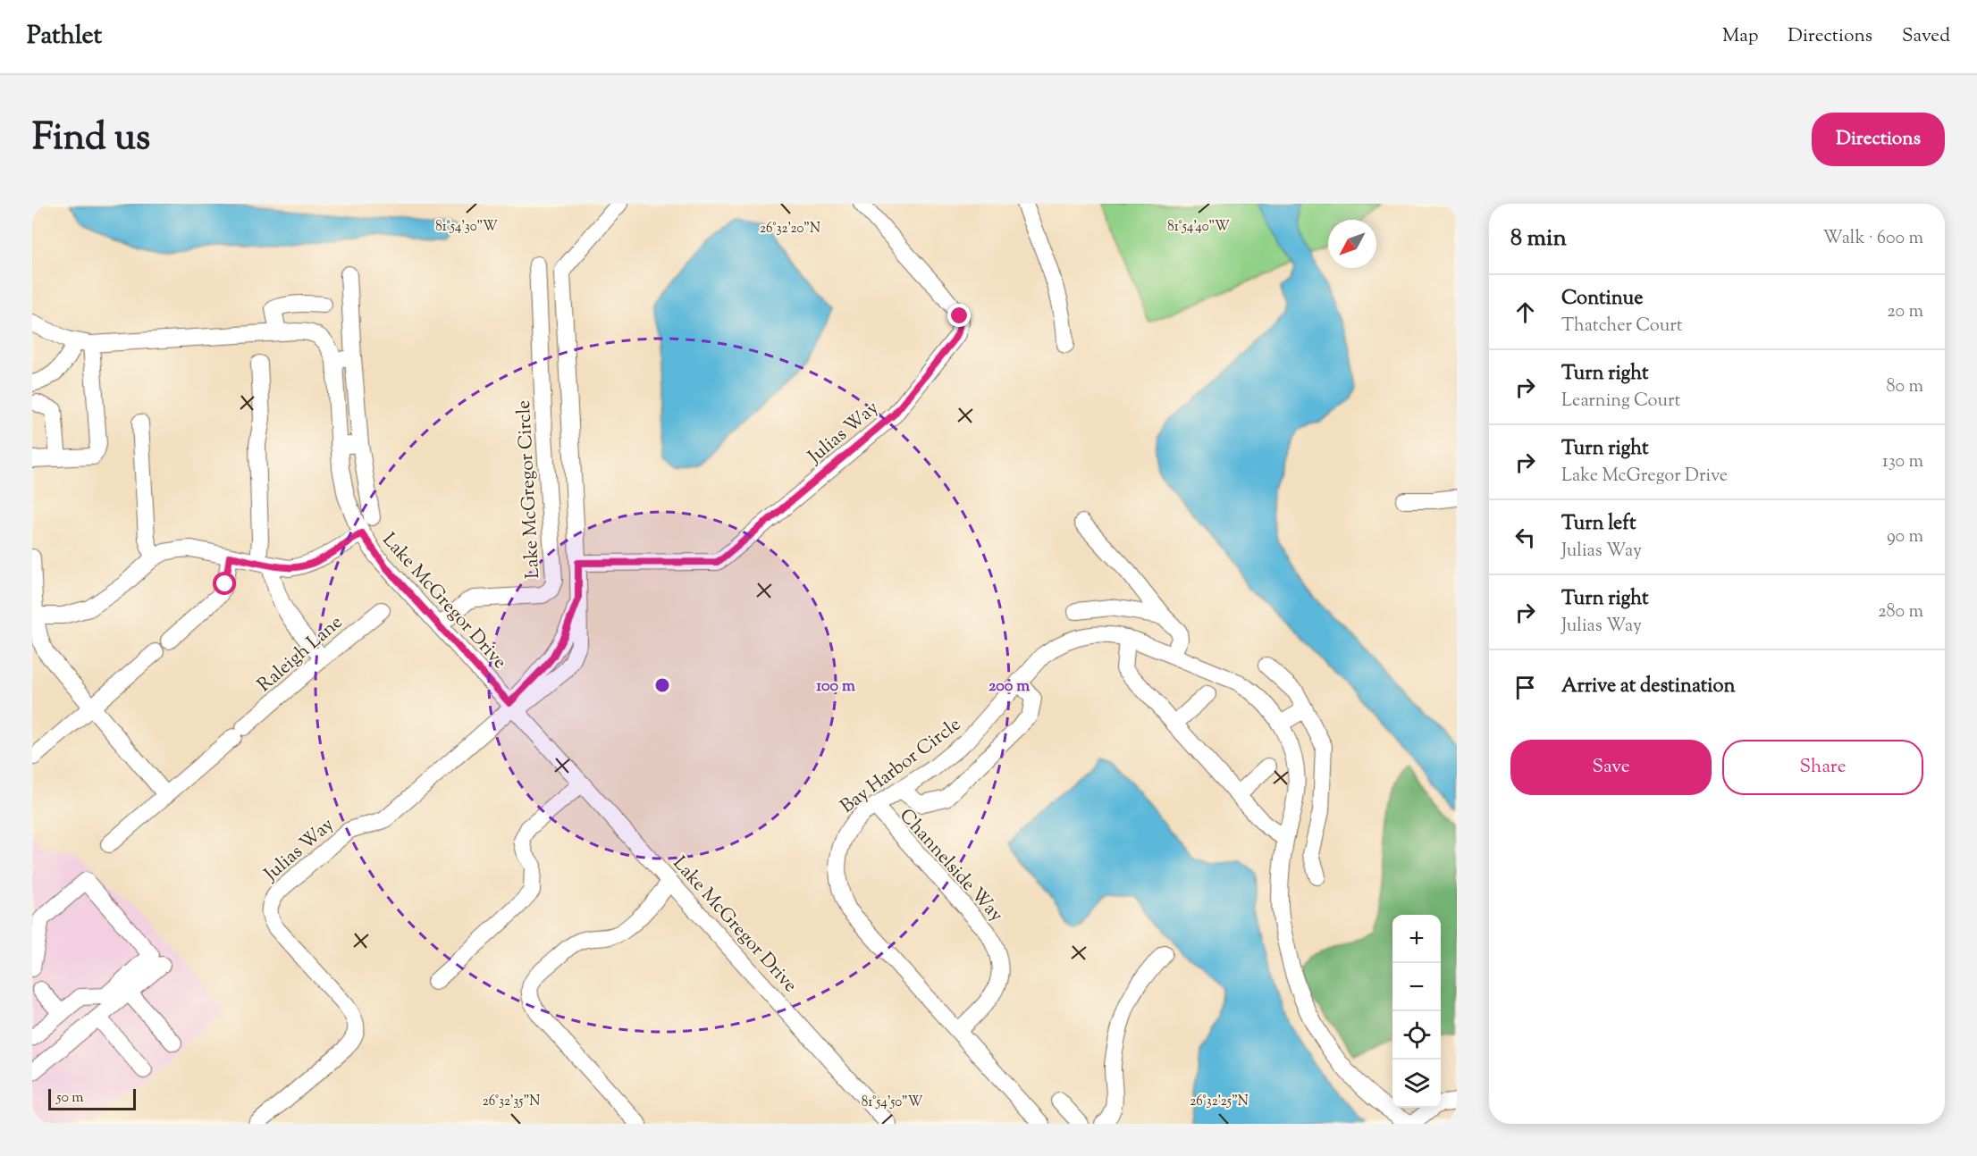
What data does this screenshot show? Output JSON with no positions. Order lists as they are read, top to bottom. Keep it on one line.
{"streets":{"street":["Julias Way","Lake McGregor Circle","Lake McGregor Drive","Raleigh Lane","Bay Harbor Circle","Channelside Way"]},"crossings":[["Julias Way","Lake McGregor Drive"],["Lake McGregor Circle","Lake McGregor Drive"],["Bay Harbor Circle","Channelside Way"]],"scale_bar":"50 m","north":"bottom left","page":{"header":"Pathlet","nav":["Map","Directions","Saved"],"title":"Find us","buttons":["Directions",["Save","Share"]],"heading":["8 min","Walk · 600 m"],"list":[["Continue","Thatcher Court","20 m"],["Turn right","Learning Court","80 m"],["Turn right","Lake McGregor Drive","130 m"],["Turn left","Julias Way","90 m"],["Turn right","Julias Way","280 m"],"Arrive at destination"],"map_buttons":["+","−"],"scale":"50 m"},"coordinates":["81°54'30\"W","81°54'40\"W","26°32'20\"N","26°32'35\"N","26°32'25\"N","81°54'50\"W"],"rings":["100 m","200 m"]}
